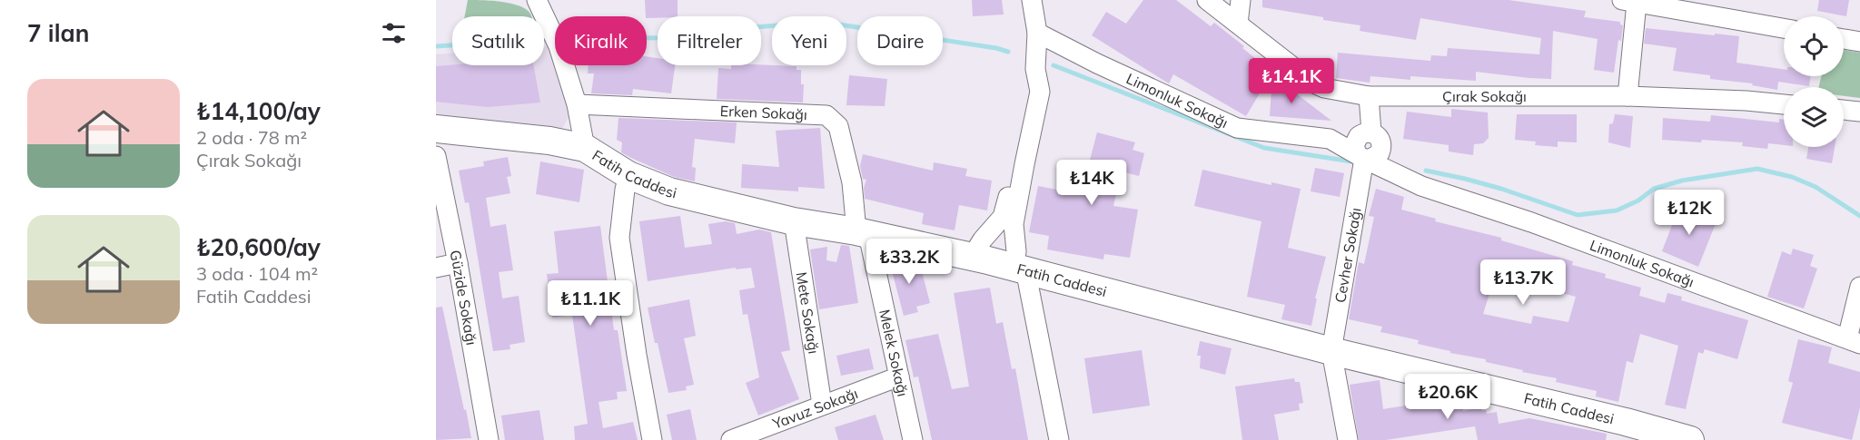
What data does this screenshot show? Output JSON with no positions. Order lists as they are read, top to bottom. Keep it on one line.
{"streets":{"main road":["Fatih Caddesi"],"street":["Çırak Sokağı","Limonluk Sokağı","Erken Sokağı","Cevher Sokağı","Güzide Sokağı","Mete Sokağı","Melek Sokağı","Yavuz Sokağı"]},"crossings":[["Limonluk Sokağı","Cevher Sokağı"],["Erken Sokağı","Fatih Caddesi"],["Erken Sokağı","Melek Sokağı"],["Fatih Caddesi","Cevher Sokağı"],["Fatih Caddesi","Mete Sokağı"],["Fatih Caddesi","Melek Sokağı"],["Mete Sokağı","Yavuz Sokağı"],["Melek Sokağı","Yavuz Sokağı"]],"page":{"heading":"7 ilan","chip":["Satılık","Kiralık","Filtreler","Yeni","Daire"],"price":["₺14.1K","₺14K","₺12K","₺33.2K","₺13.7K","₺11.1K","₺20.6K"],"list":[{"name":"₺14,100/ay","note":"2 oda · 78 m² · Çırak Sokağı"},{"name":"₺20,600/ay","note":"3 oda · 104 m² · Fatih Caddesi"}]}}
